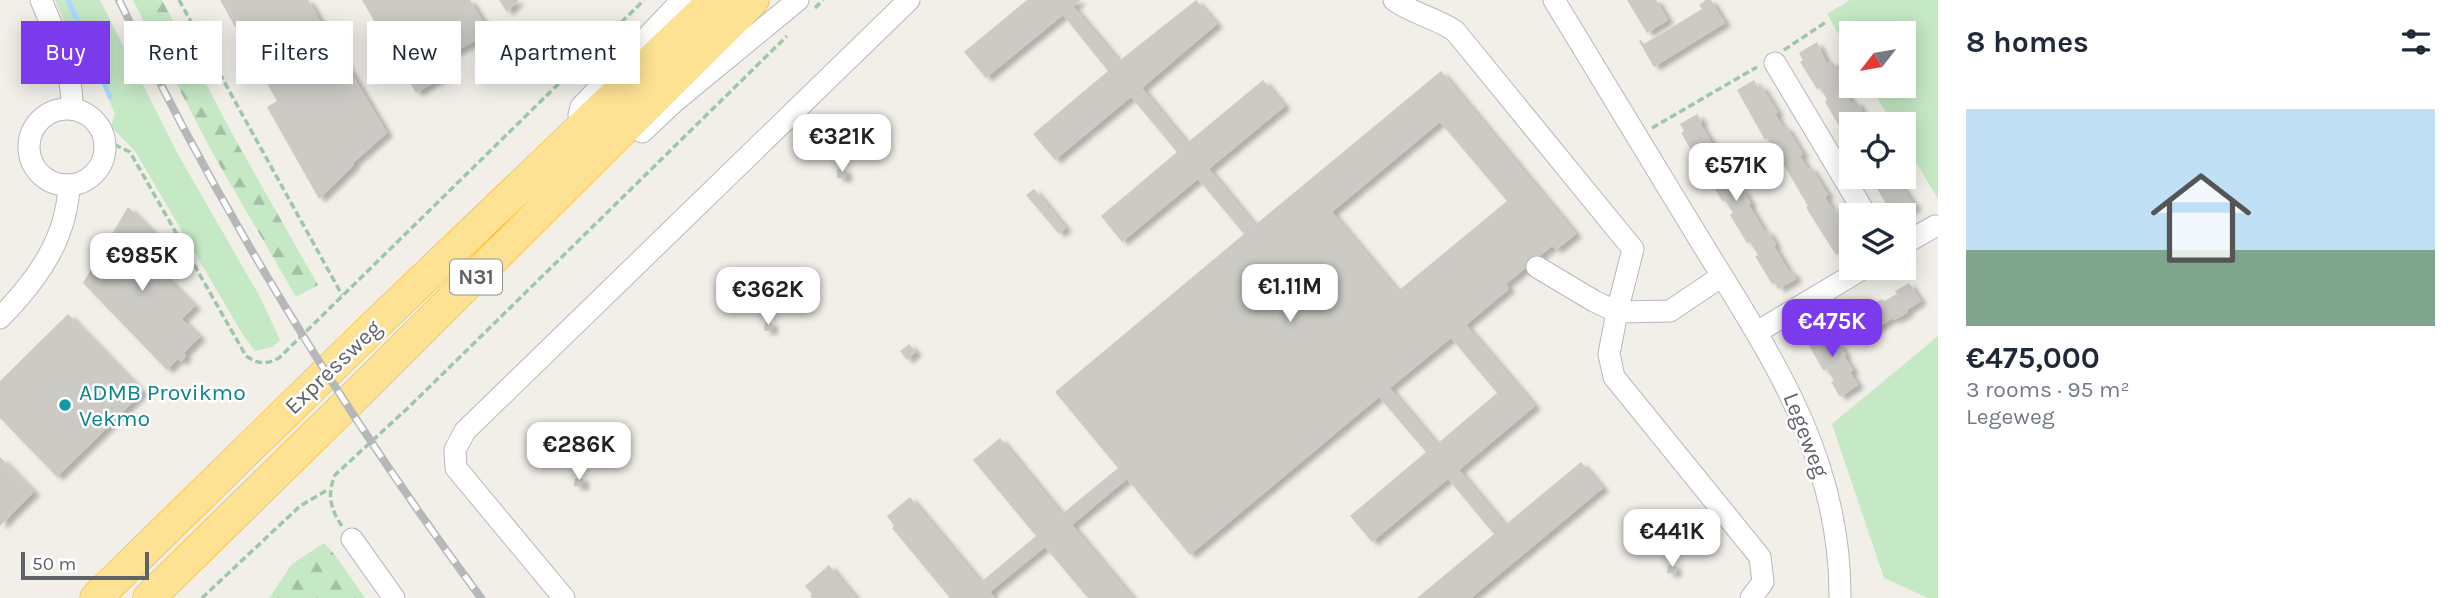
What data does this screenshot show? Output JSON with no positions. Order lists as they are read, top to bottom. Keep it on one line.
{"streets":{"highway":["N31","Expressweg"],"street":["Legeweg"]},"places":["ADMB Provikmo Vekmo"],"scale_bar":"50 m","north":"bottom left","page":{"heading":"8 homes","chip":["Buy","Rent","Filters","New","Apartment"],"list":[{"name":"€475,000","note":"3 rooms · 95 m² · Legeweg"}],"price":["€321K","€571K","€985K","€1.11M","€362K","€475K","€286K","€441K"],"scale":"50 m"}}
